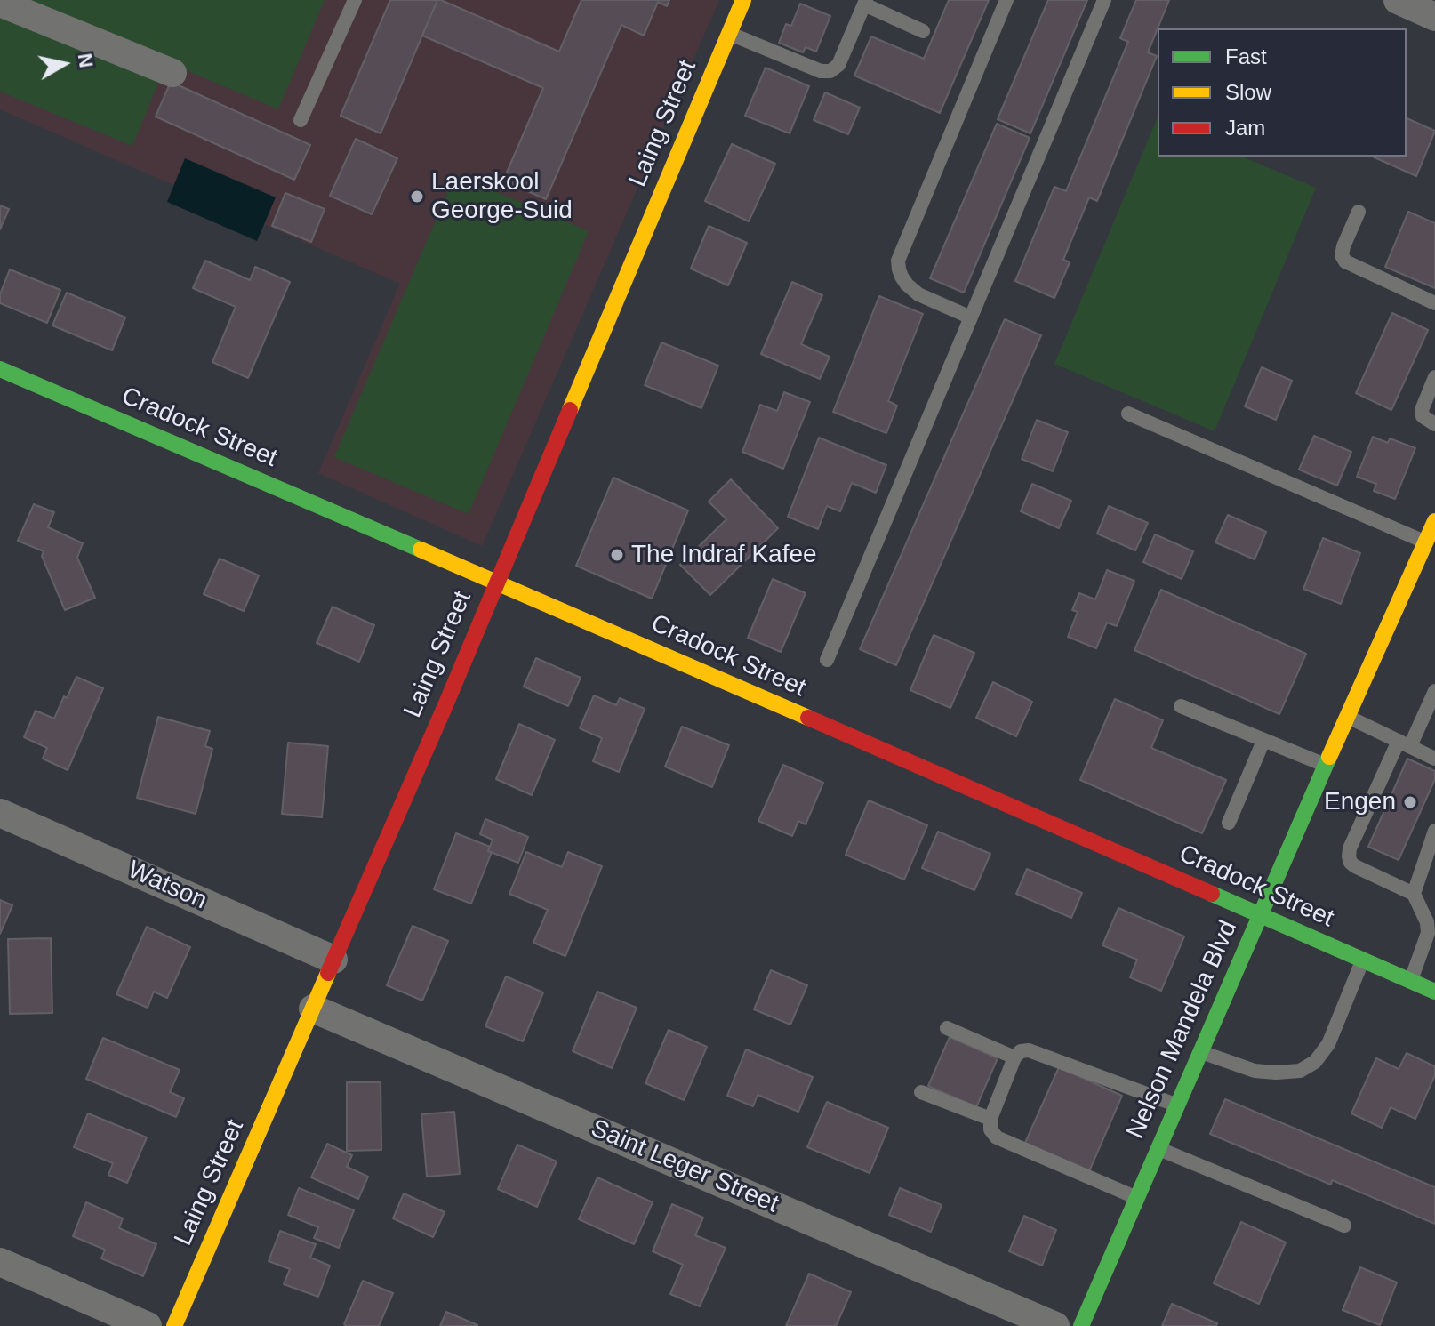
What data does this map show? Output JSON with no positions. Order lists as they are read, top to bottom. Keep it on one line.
{"streets":{"street":["Laing Street","Cradock Street","Watson","Nelson Mandela Blvd","Saint Leger Street"]},"crossings":[["Laing Street","Cradock Street"],["Laing Street","Watson"],["Laing Street","Saint Leger Street"],["Cradock Street","Nelson Mandela Blvd"]],"places":["Laerskool George-Suid","The Indraf Kafee","Engen"],"legend":["Fast","Slow","Jam"],"north":"right"}
